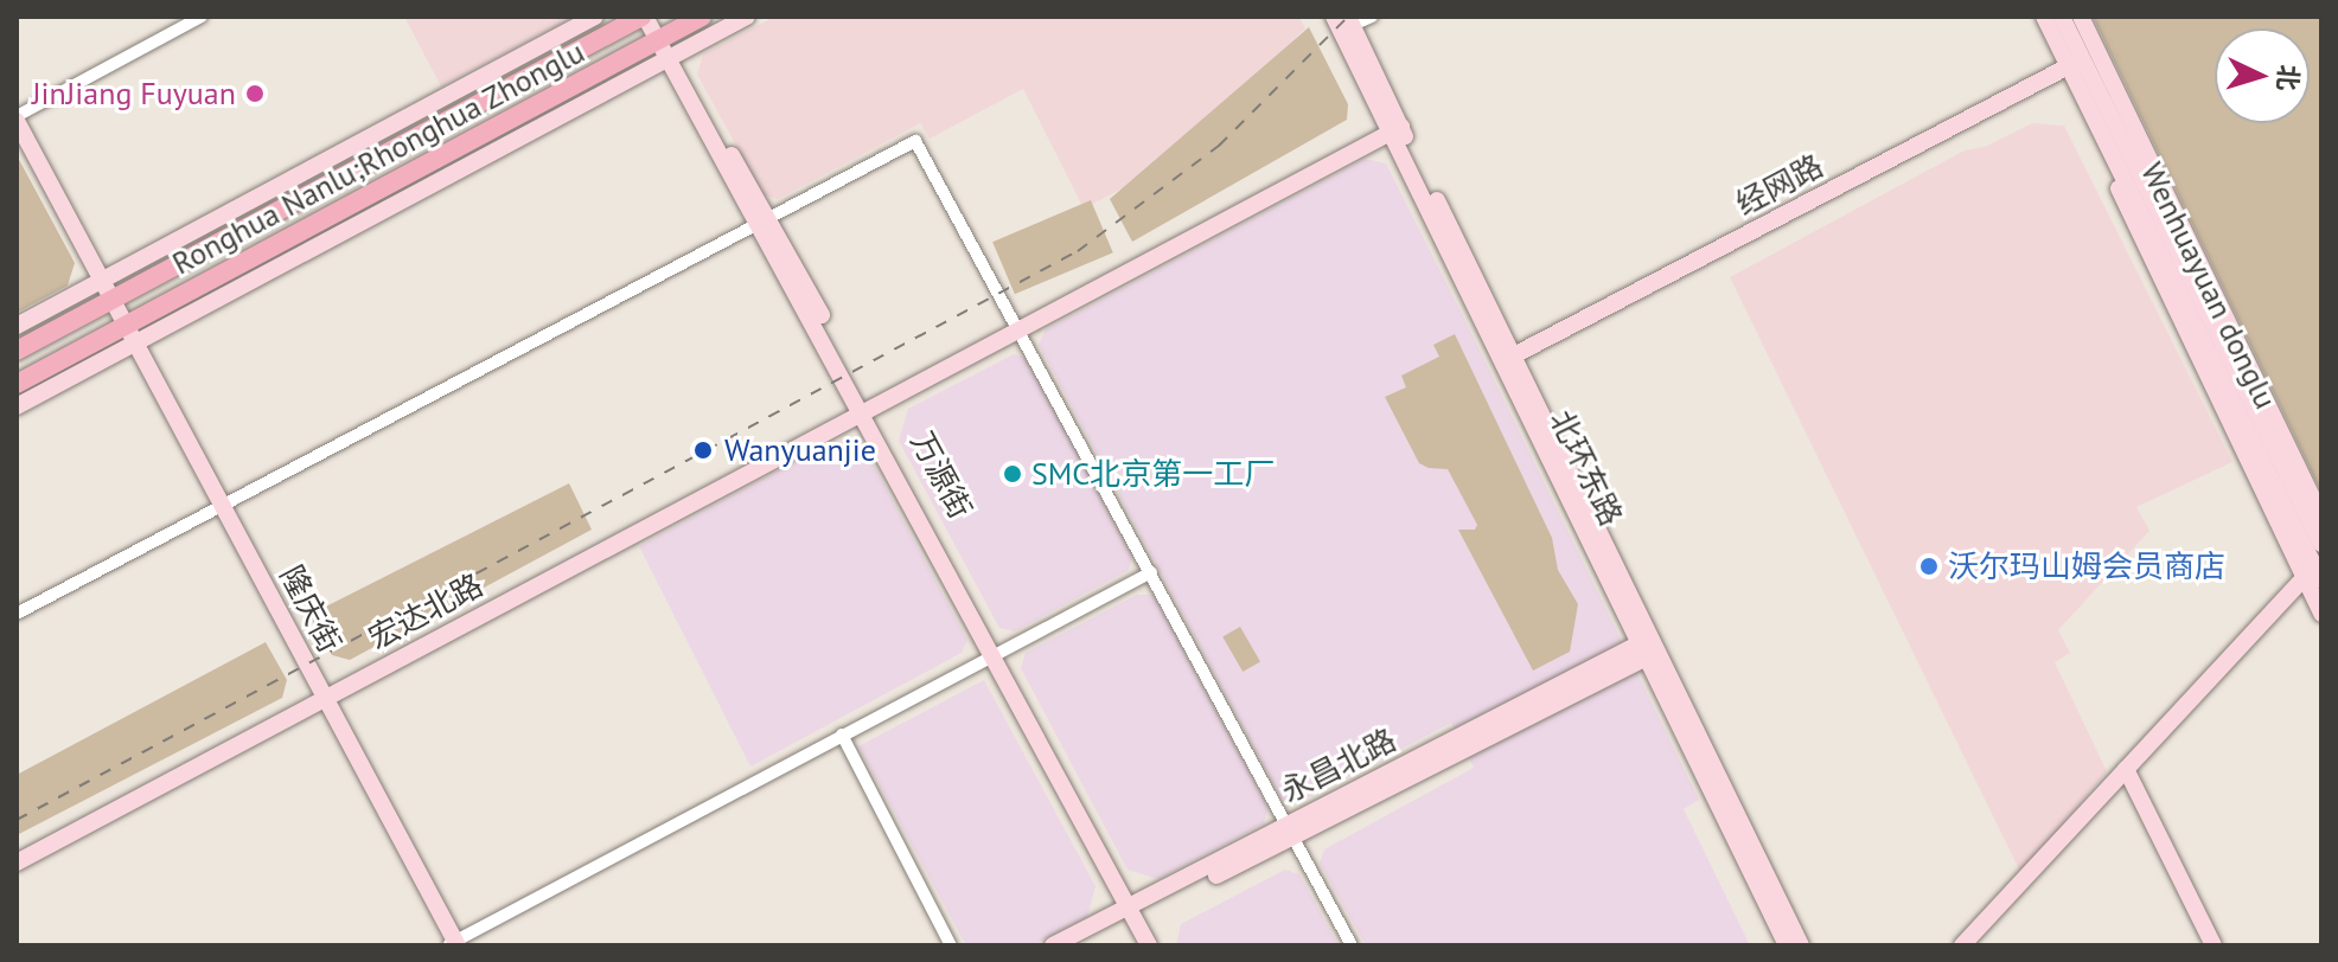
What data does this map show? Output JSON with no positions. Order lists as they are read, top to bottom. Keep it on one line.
{"streets":{"main road":["Ronghua Nanlu;Rhonghua Zhonglu"],"street":["经网路","Wenhuayuan donglu","北环东路","万源街","隆庆街","宏达北路","永昌北路"]},"crossings":[["Ronghua Nanlu;Rhonghua Zhonglu","万源街"],["Ronghua Nanlu;Rhonghua Zhonglu","隆庆街"],["经网路","Wenhuayuan donglu"],["经网路","北环东路"],["北环东路","宏达北路"],["北环东路","永昌北路"],["万源街","宏达北路"],["万源街","永昌北路"],["隆庆街","宏达北路"]],"places":["JinJiang Fuyuan","Wanyuanjie","SMC北京第一工厂","沃尔玛山姆会员商店"],"north":"right"}
